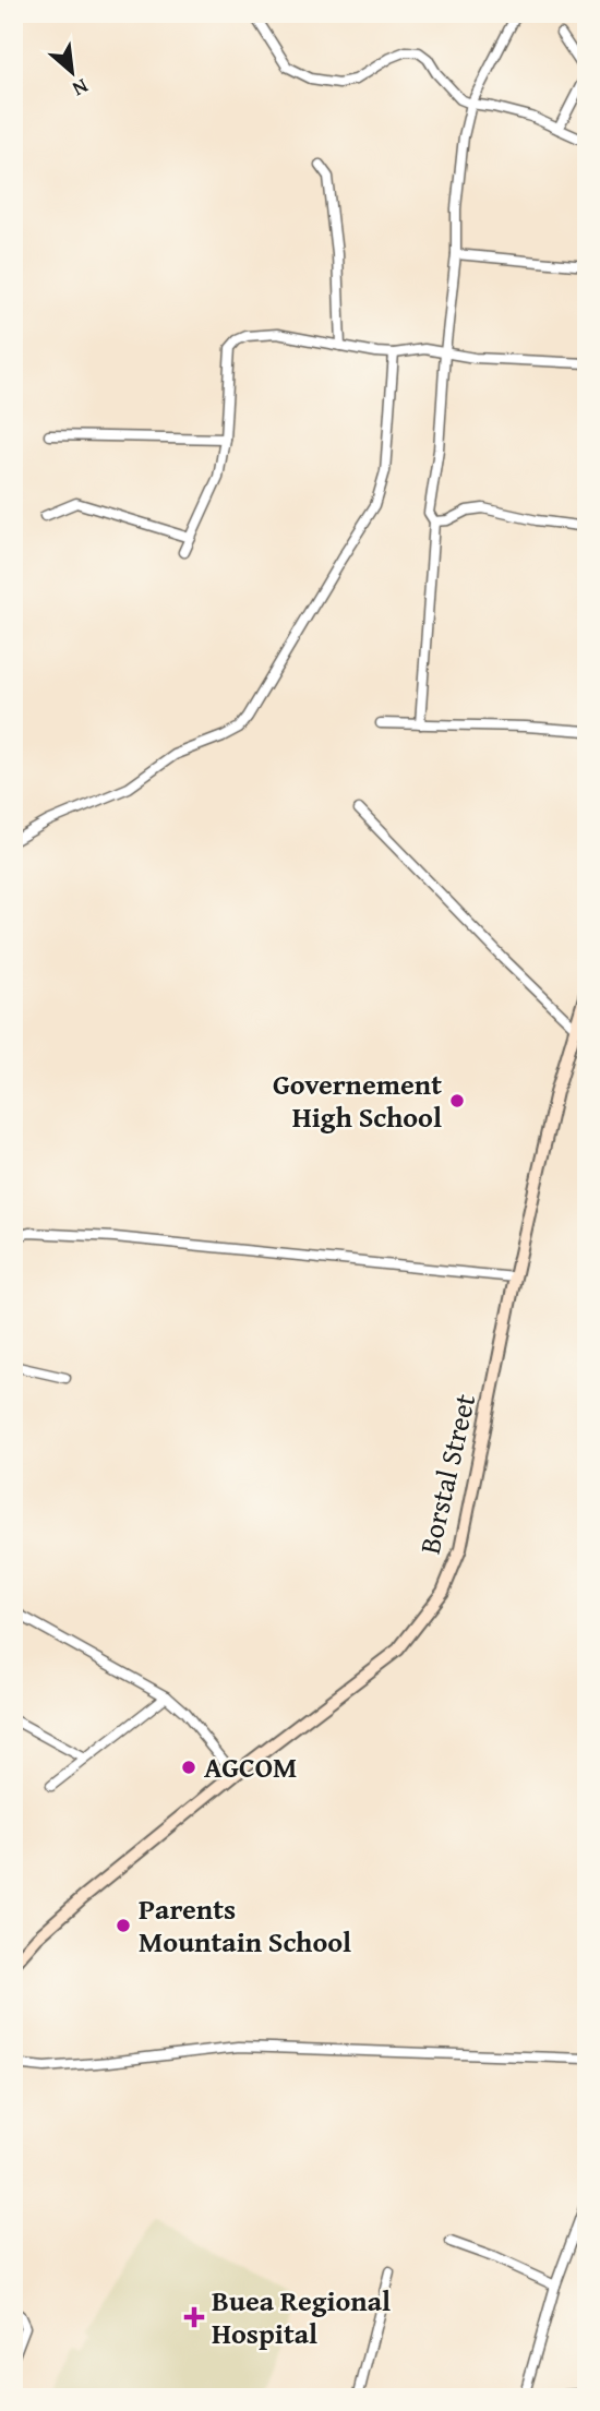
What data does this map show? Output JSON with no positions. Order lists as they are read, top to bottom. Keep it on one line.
{"streets":{"street":["Borstal Street"]},"places":{"other":["Governement High School","AGCOM","Parents Mountain School"],"health":["Buea Regional Hospital"]},"north":"bottom right"}
